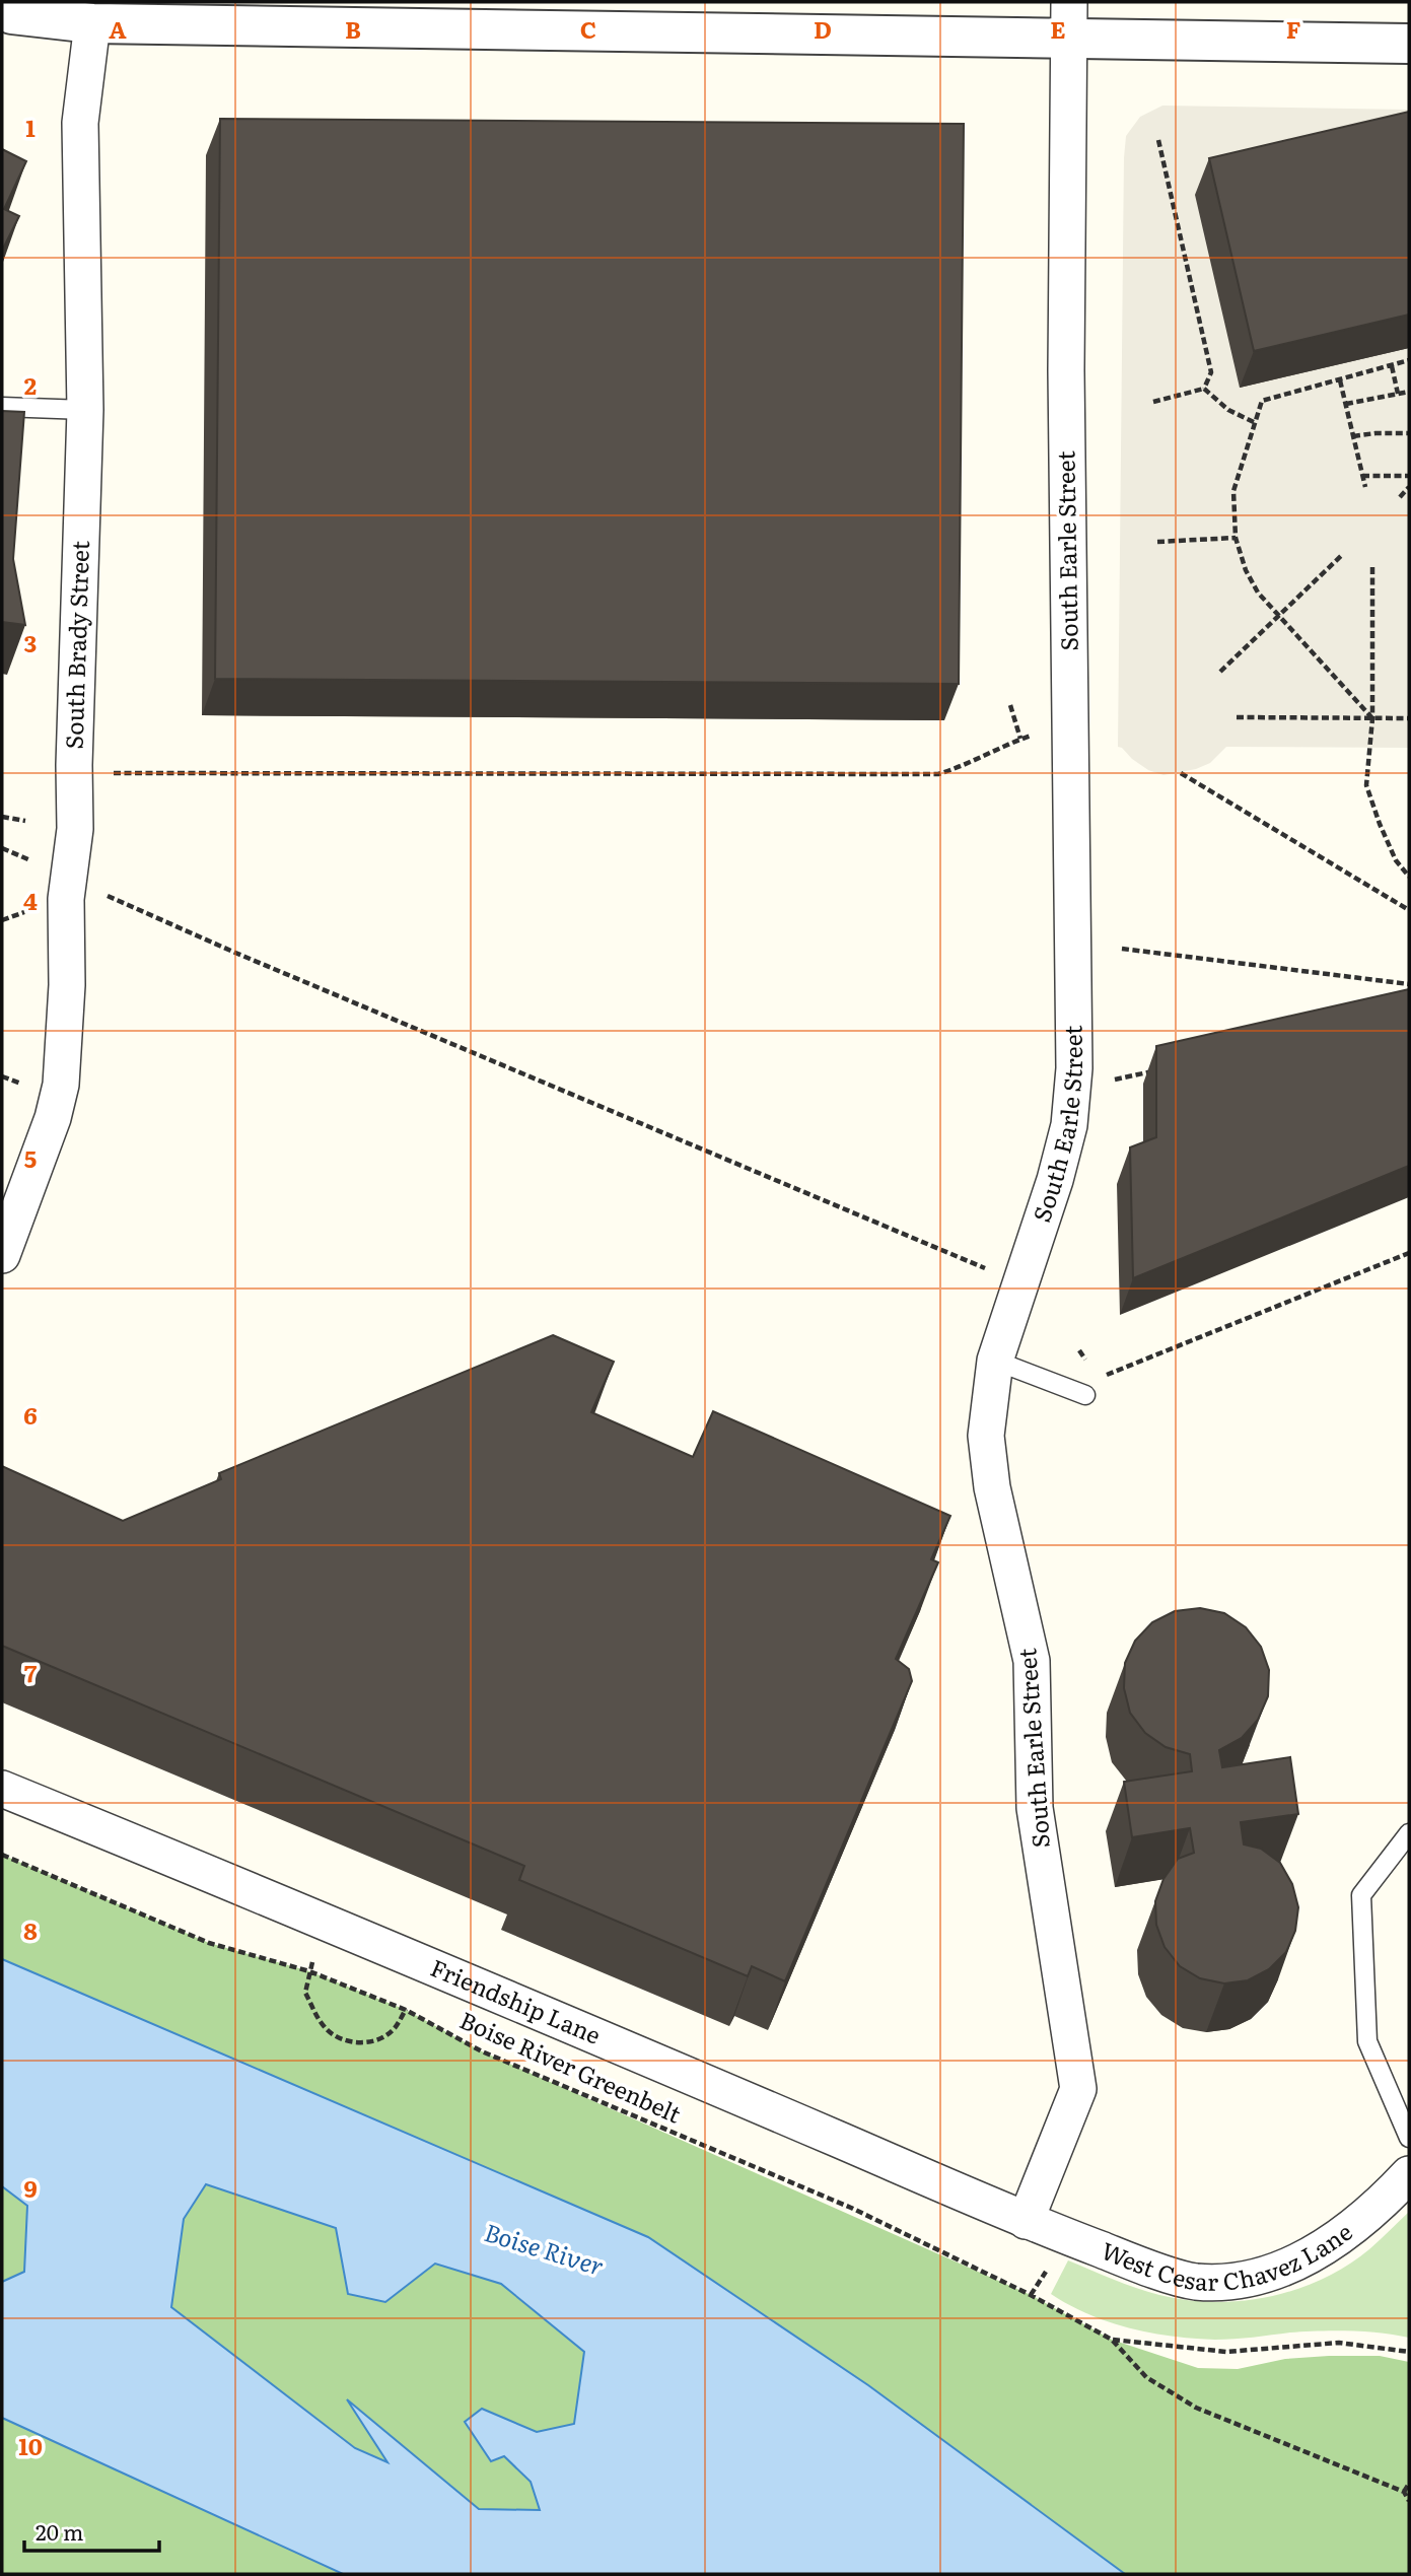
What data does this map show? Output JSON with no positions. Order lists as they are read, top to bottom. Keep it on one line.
{"streets":{"street":["South Earle Street","South Brady Street","Friendship Lane","West Cesar Chavez Lane"],"path":["Boise River Greenbelt"]},"crossings":[["South Earle Street","Friendship Lane"],["South Earle Street","West Cesar Chavez Lane"],["Friendship Lane","West Cesar Chavez Lane"]],"water":["Boise River"],"scale_bar":"20 m","grid":{"columns":["A","B","C","D","E","F"],"rows":["1","2","3","4","5","6","7","8","9","10"]}}
